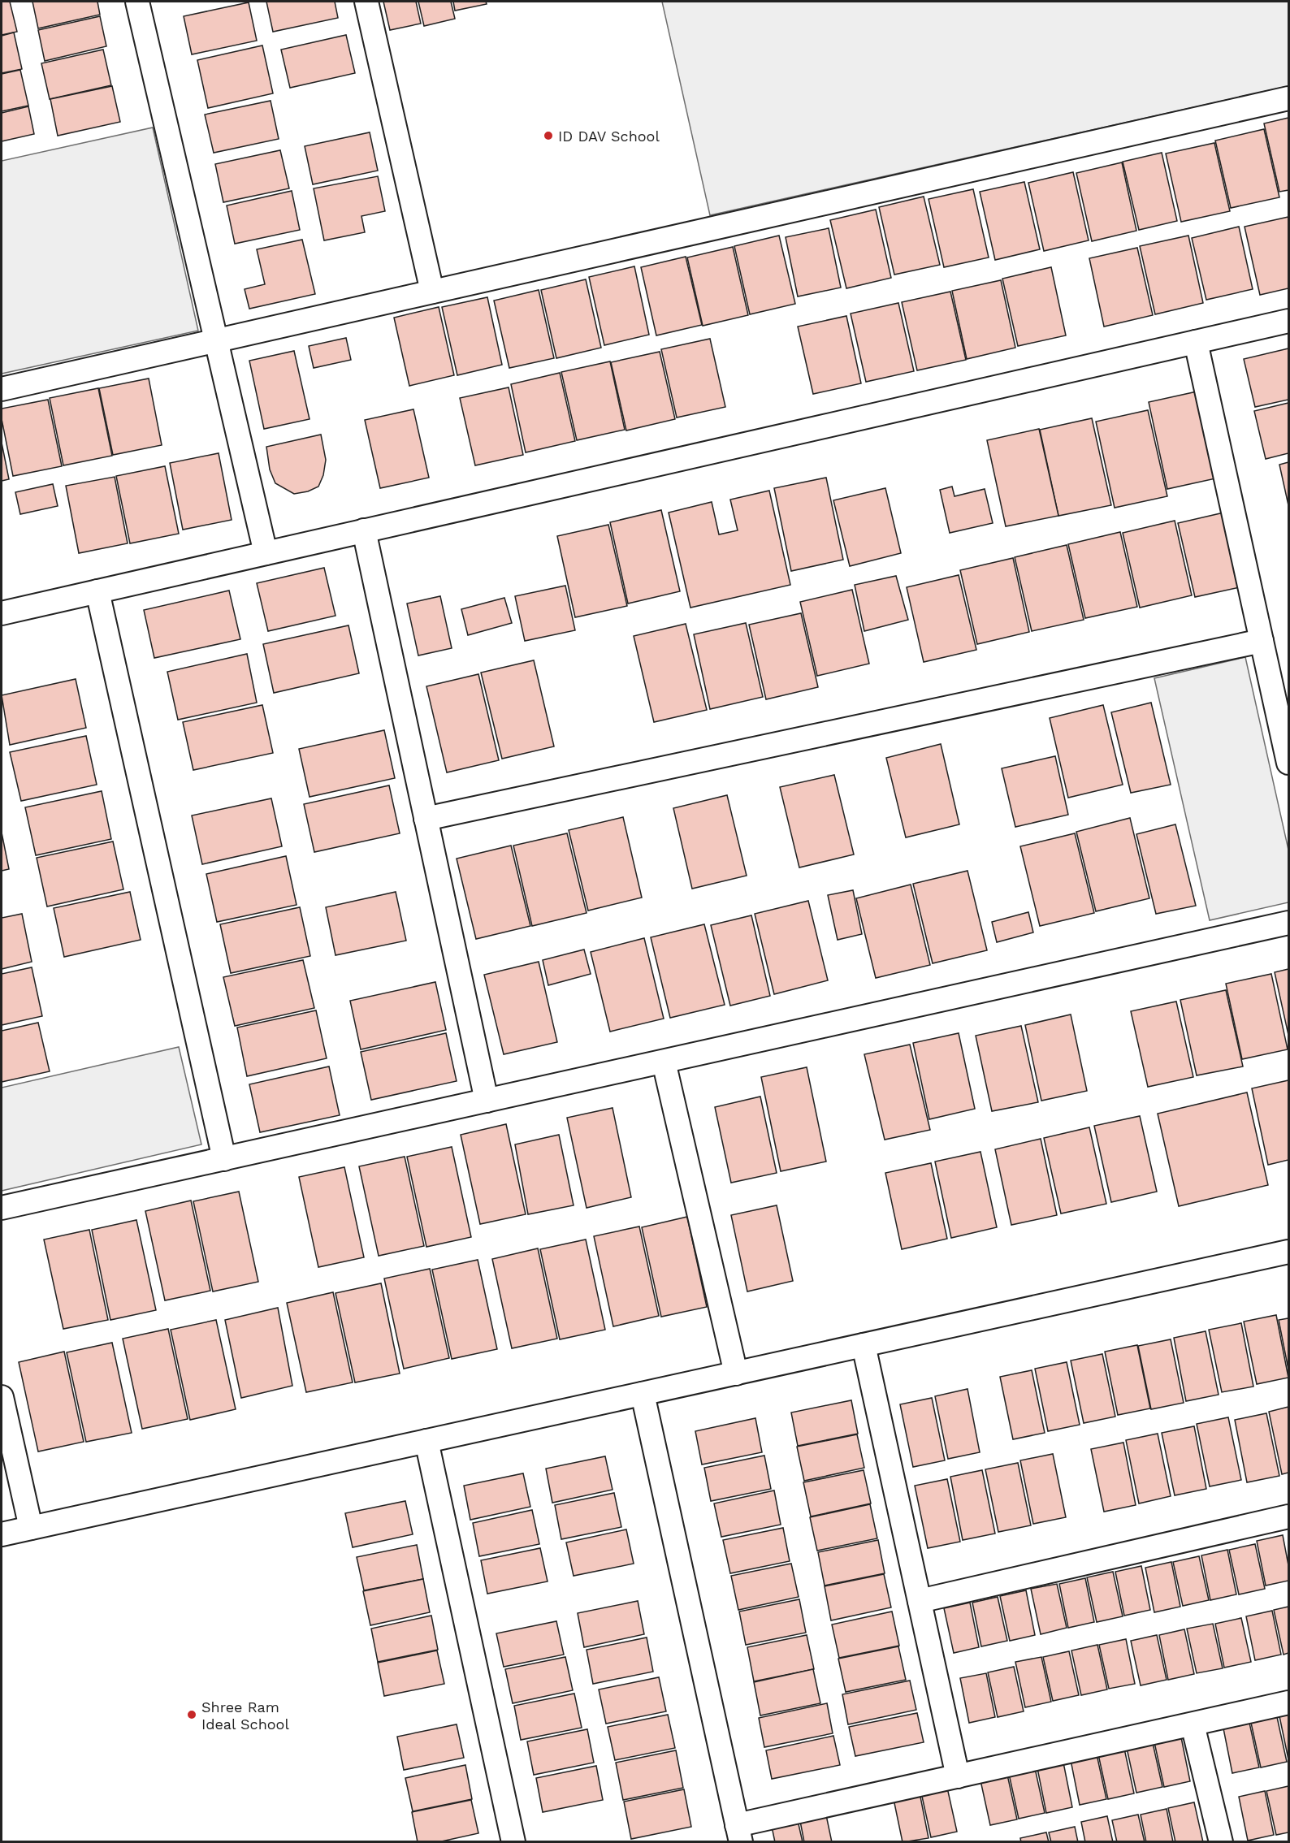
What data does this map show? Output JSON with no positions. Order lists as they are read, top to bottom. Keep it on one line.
{"places":["ID DAV School","Shree Ram Ideal School"]}
